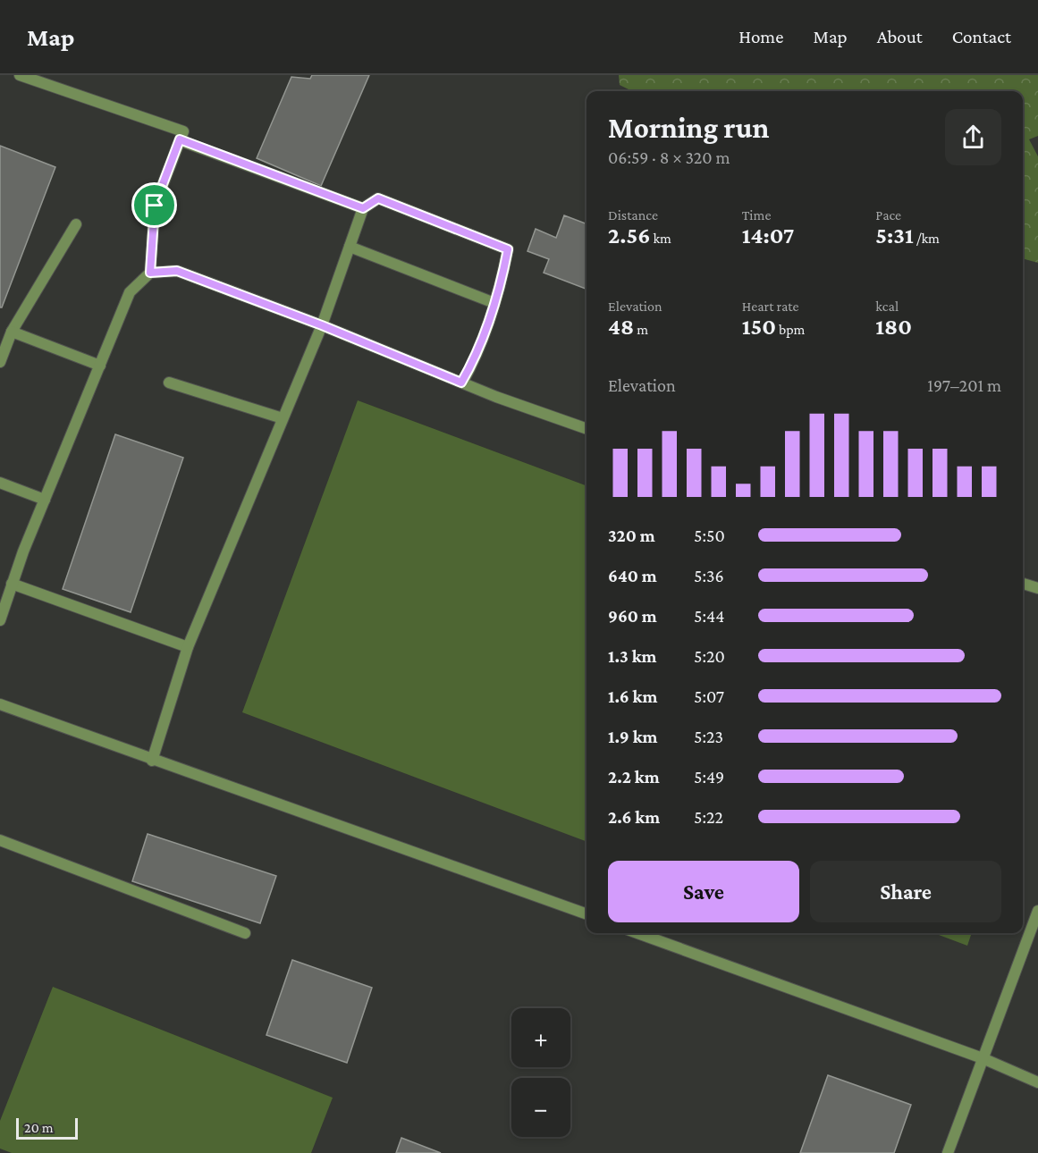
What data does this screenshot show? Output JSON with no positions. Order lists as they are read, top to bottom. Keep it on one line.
{"scale_bar":"20 m","page":{"header":"Map","nav":["Home","Map","About","Contact"],"heading":["Morning run","06:59 · 8 × 320 m"],"stats":[["Distance","2.56 km"],["Time","14:07"],["Pace","5:31 /km"],["Elevation","48 m"],["Heart rate","150 bpm"],["kcal","180"]],"chart":["Elevation","197–201 m"],"list":[{"name":"320 m","note":"5:50"},{"name":"640 m","note":"5:36"},{"name":"960 m","note":"5:44"},{"name":"1.3 km","note":"5:20"},{"name":"1.6 km","note":"5:07"},{"name":"1.9 km","note":"5:23"},{"name":"2.2 km","note":"5:49"},{"name":"2.6 km","note":"5:22"}],"buttons":["Save","Share"],"map_buttons":["+","−"],"scale":"20 m"}}
